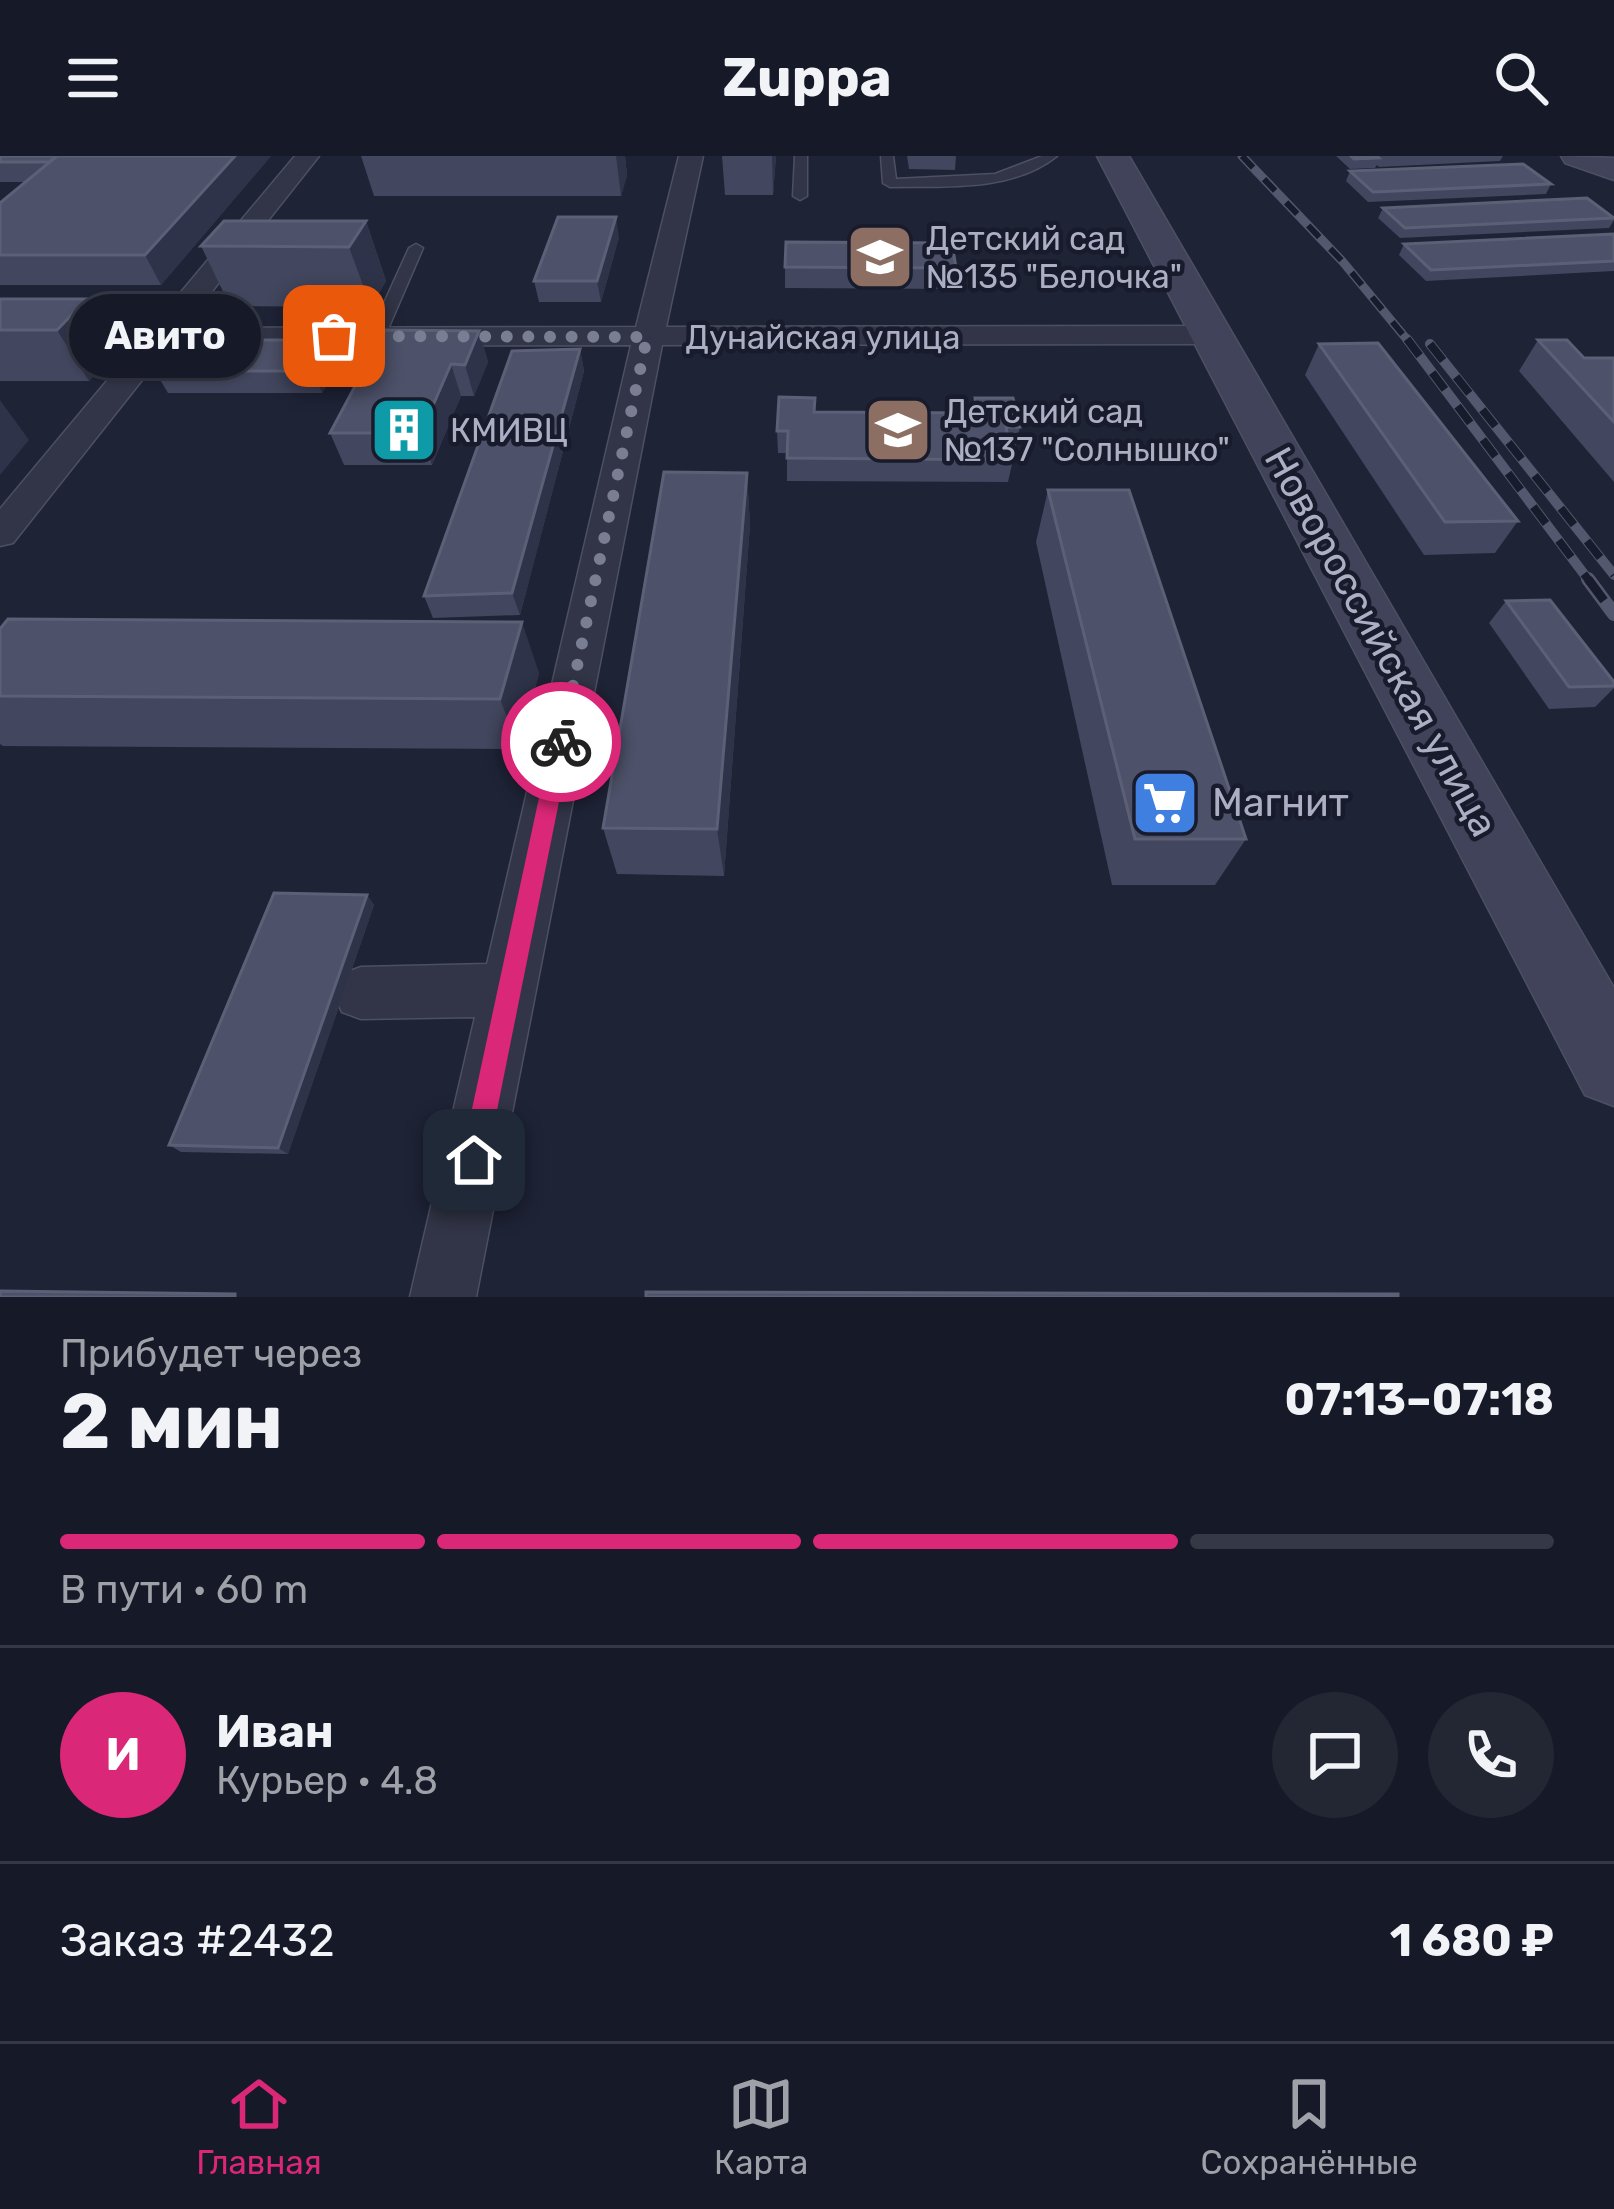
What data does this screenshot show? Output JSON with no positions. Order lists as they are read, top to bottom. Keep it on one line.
{"streets":{"main road":["Новороссийская улица"],"street":["Дунайская улица"]},"crossings":[["Дунайская улица","Новороссийская улица"]],"places":{"school or university":["Детский сад №135 \"Белочка\"","Детский сад №137 \"Солнышко\""],"other":["Авито"],"building":["КМИВЦ"],"supermarket":["Магнит"]},"page":{"header":"Zuppa","bubble":"Авито","heading":["2 мин","Прибудет через","07:13–07:18"],"panel":["Иван","Курьер · 4.8","Заказ #2432","1 680 ₽"],"bar":"В пути · 60 m","round":"И","tabs":["Главная","Карта","Сохранённые"]}}
